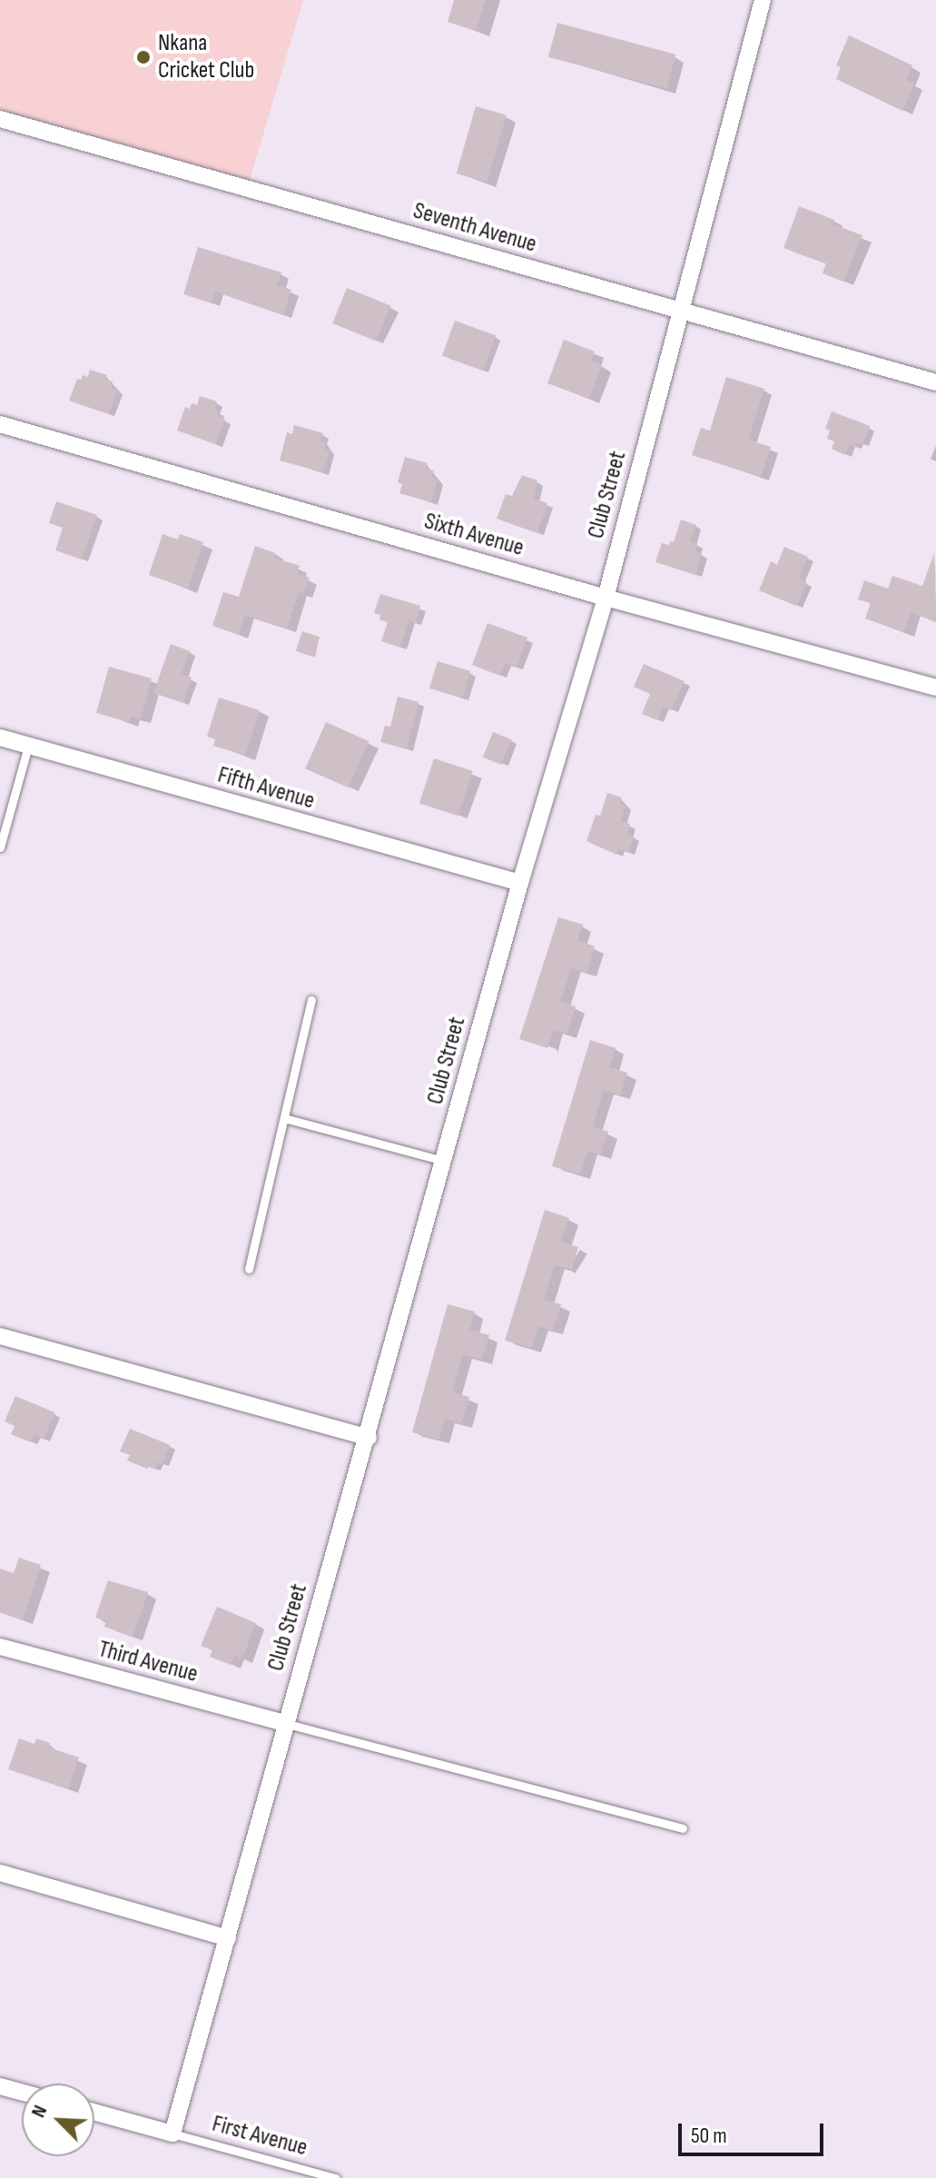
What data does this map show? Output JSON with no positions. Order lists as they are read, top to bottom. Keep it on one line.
{"streets":{"street":["Seventh Avenue","Club Street","Sixth Avenue","Fifth Avenue","Third Avenue"],"lane":["First Avenue"]},"crossings":[["Seventh Avenue","Club Street"],["Club Street","Sixth Avenue"],["Club Street","Fifth Avenue"],["Club Street","Third Avenue"],["Club Street","First Avenue"]],"places":["Nkana Cricket Club"],"scale_bar":"50 m","north":"top left"}
